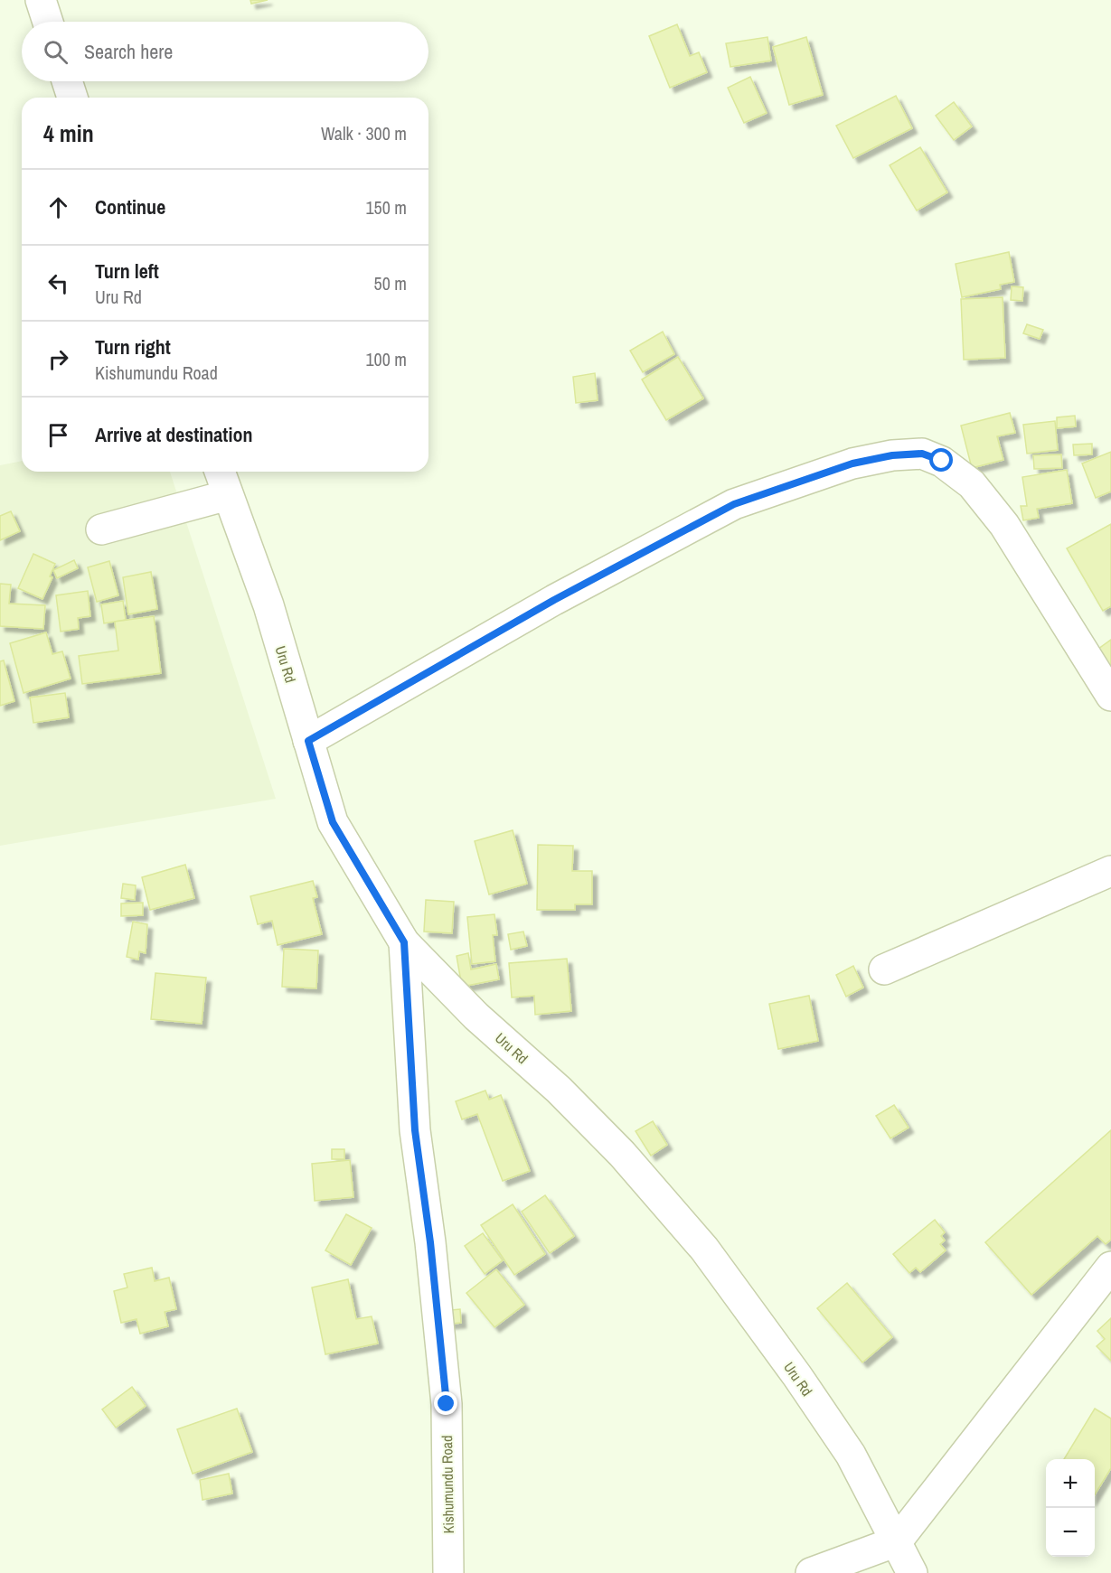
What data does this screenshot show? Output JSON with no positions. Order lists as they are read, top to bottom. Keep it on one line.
{"streets":{"street":["Uru Rd","Kishumundu Road"]},"crossings":[["Uru Rd","Kishumundu Road"]],"page":{"search":"Search here","heading":["4 min","Walk · 300 m"],"list":[["Continue","150 m"],["Turn left","Uru Rd","50 m"],["Turn right","Kishumundu Road","100 m"],"Arrive at destination"],"map_buttons":["+","−"]}}
